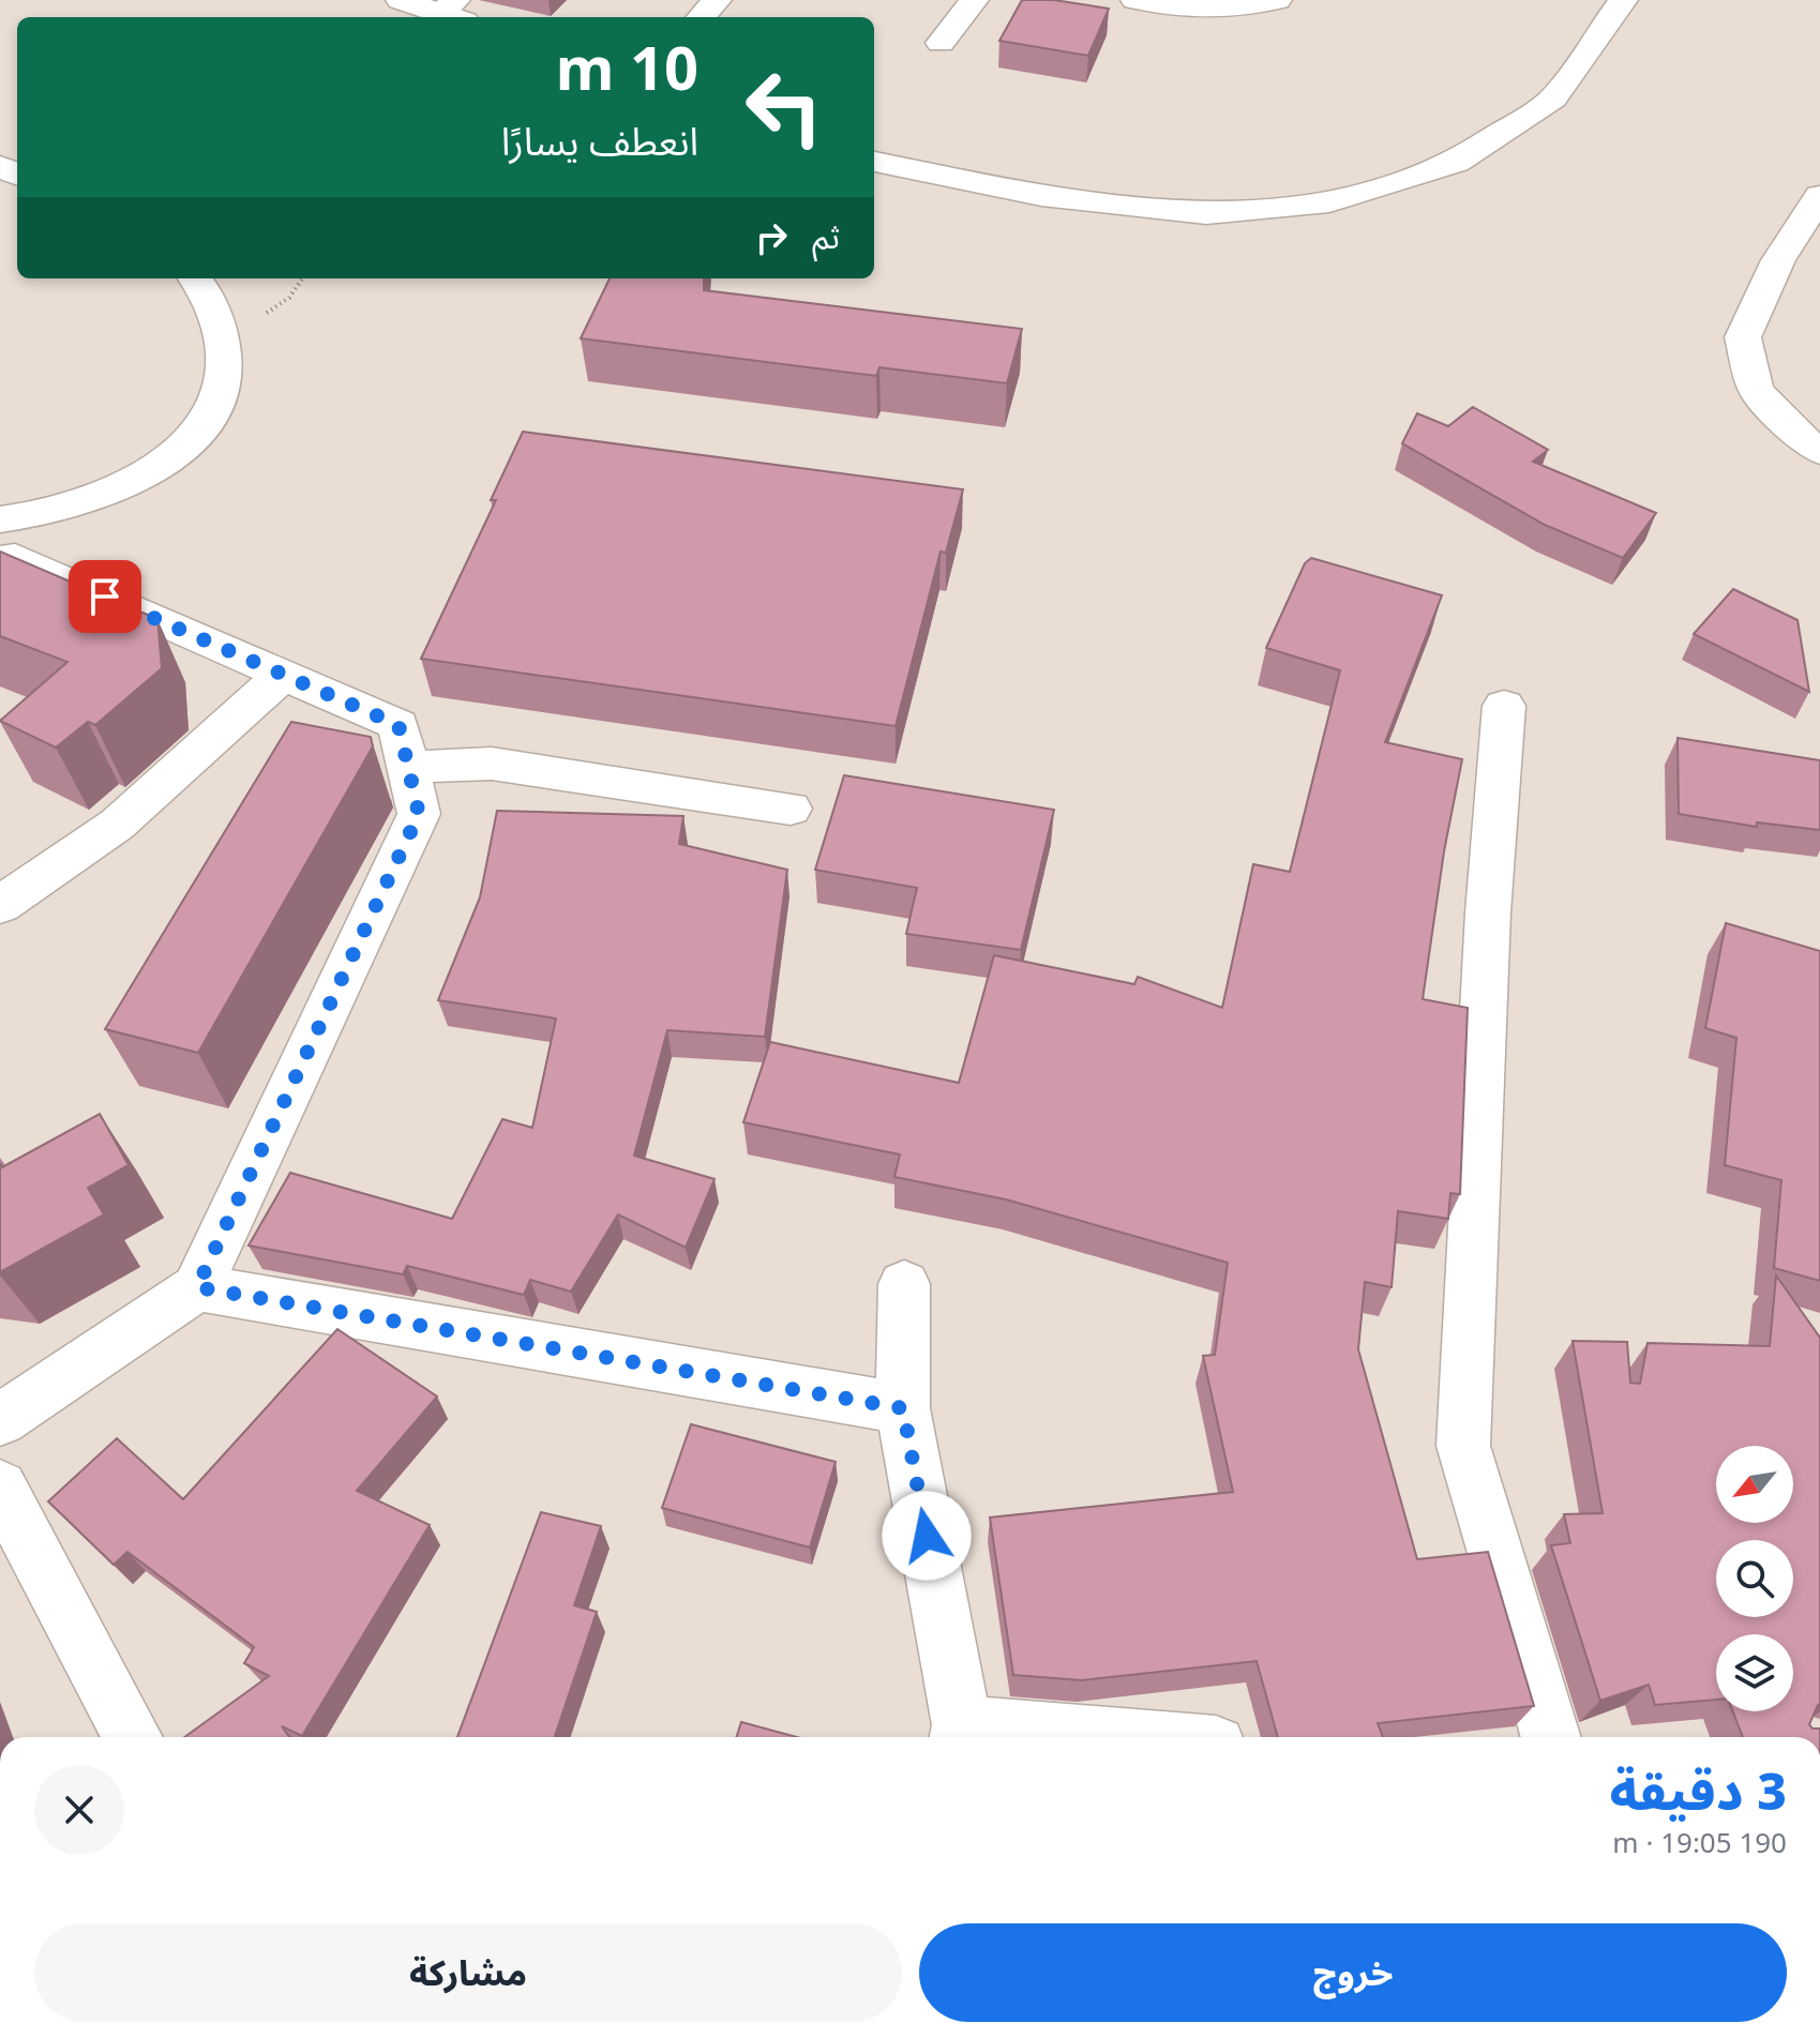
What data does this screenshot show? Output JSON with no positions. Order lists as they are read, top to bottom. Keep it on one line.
{"north":"bottom left","page":{"turn":["10 m","انعطف يسارًا"],"then":"ثم","heading":["3 دقيقة","190 m · 19:05"],"buttons":["خروج","مشاركة"]}}
